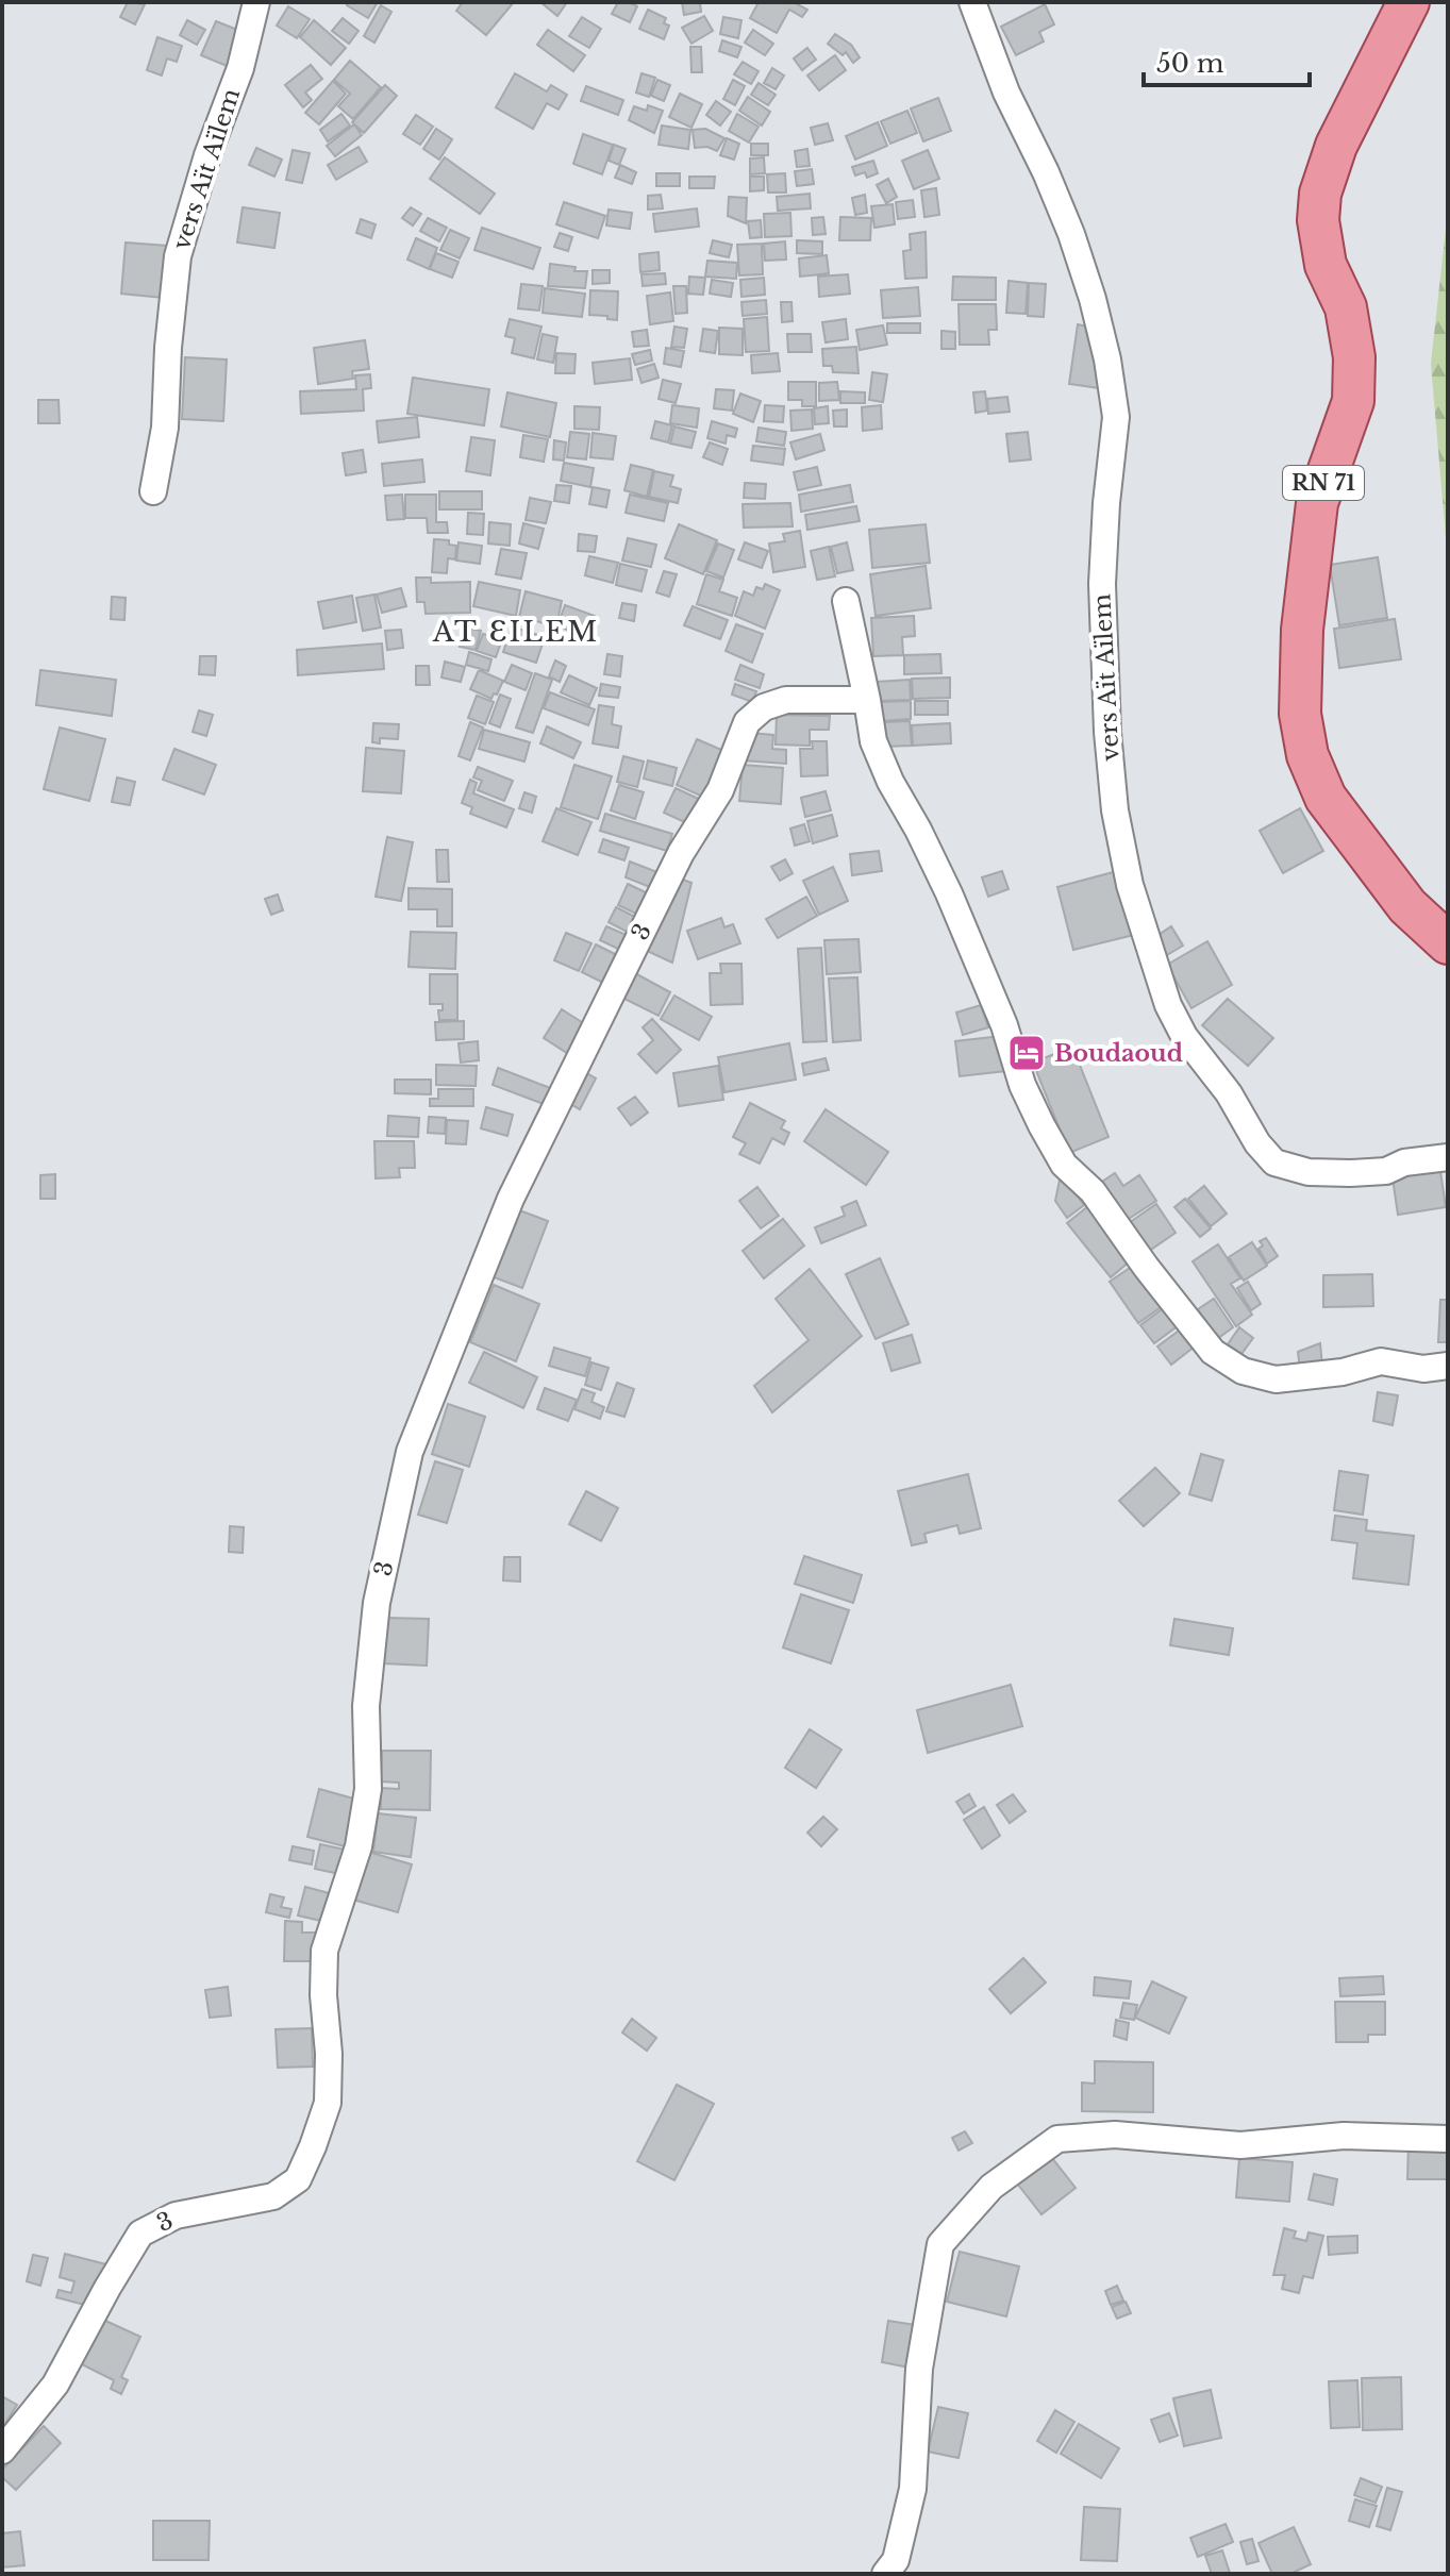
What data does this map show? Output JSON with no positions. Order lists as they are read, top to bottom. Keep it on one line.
{"streets":{"main road":["RN 71"],"street":["vers Aït Aïlem","3"]},"districts":["AT ƐILEM"],"places":{"hotel":["Boudaoud"]},"scale_bar":"50 m"}
